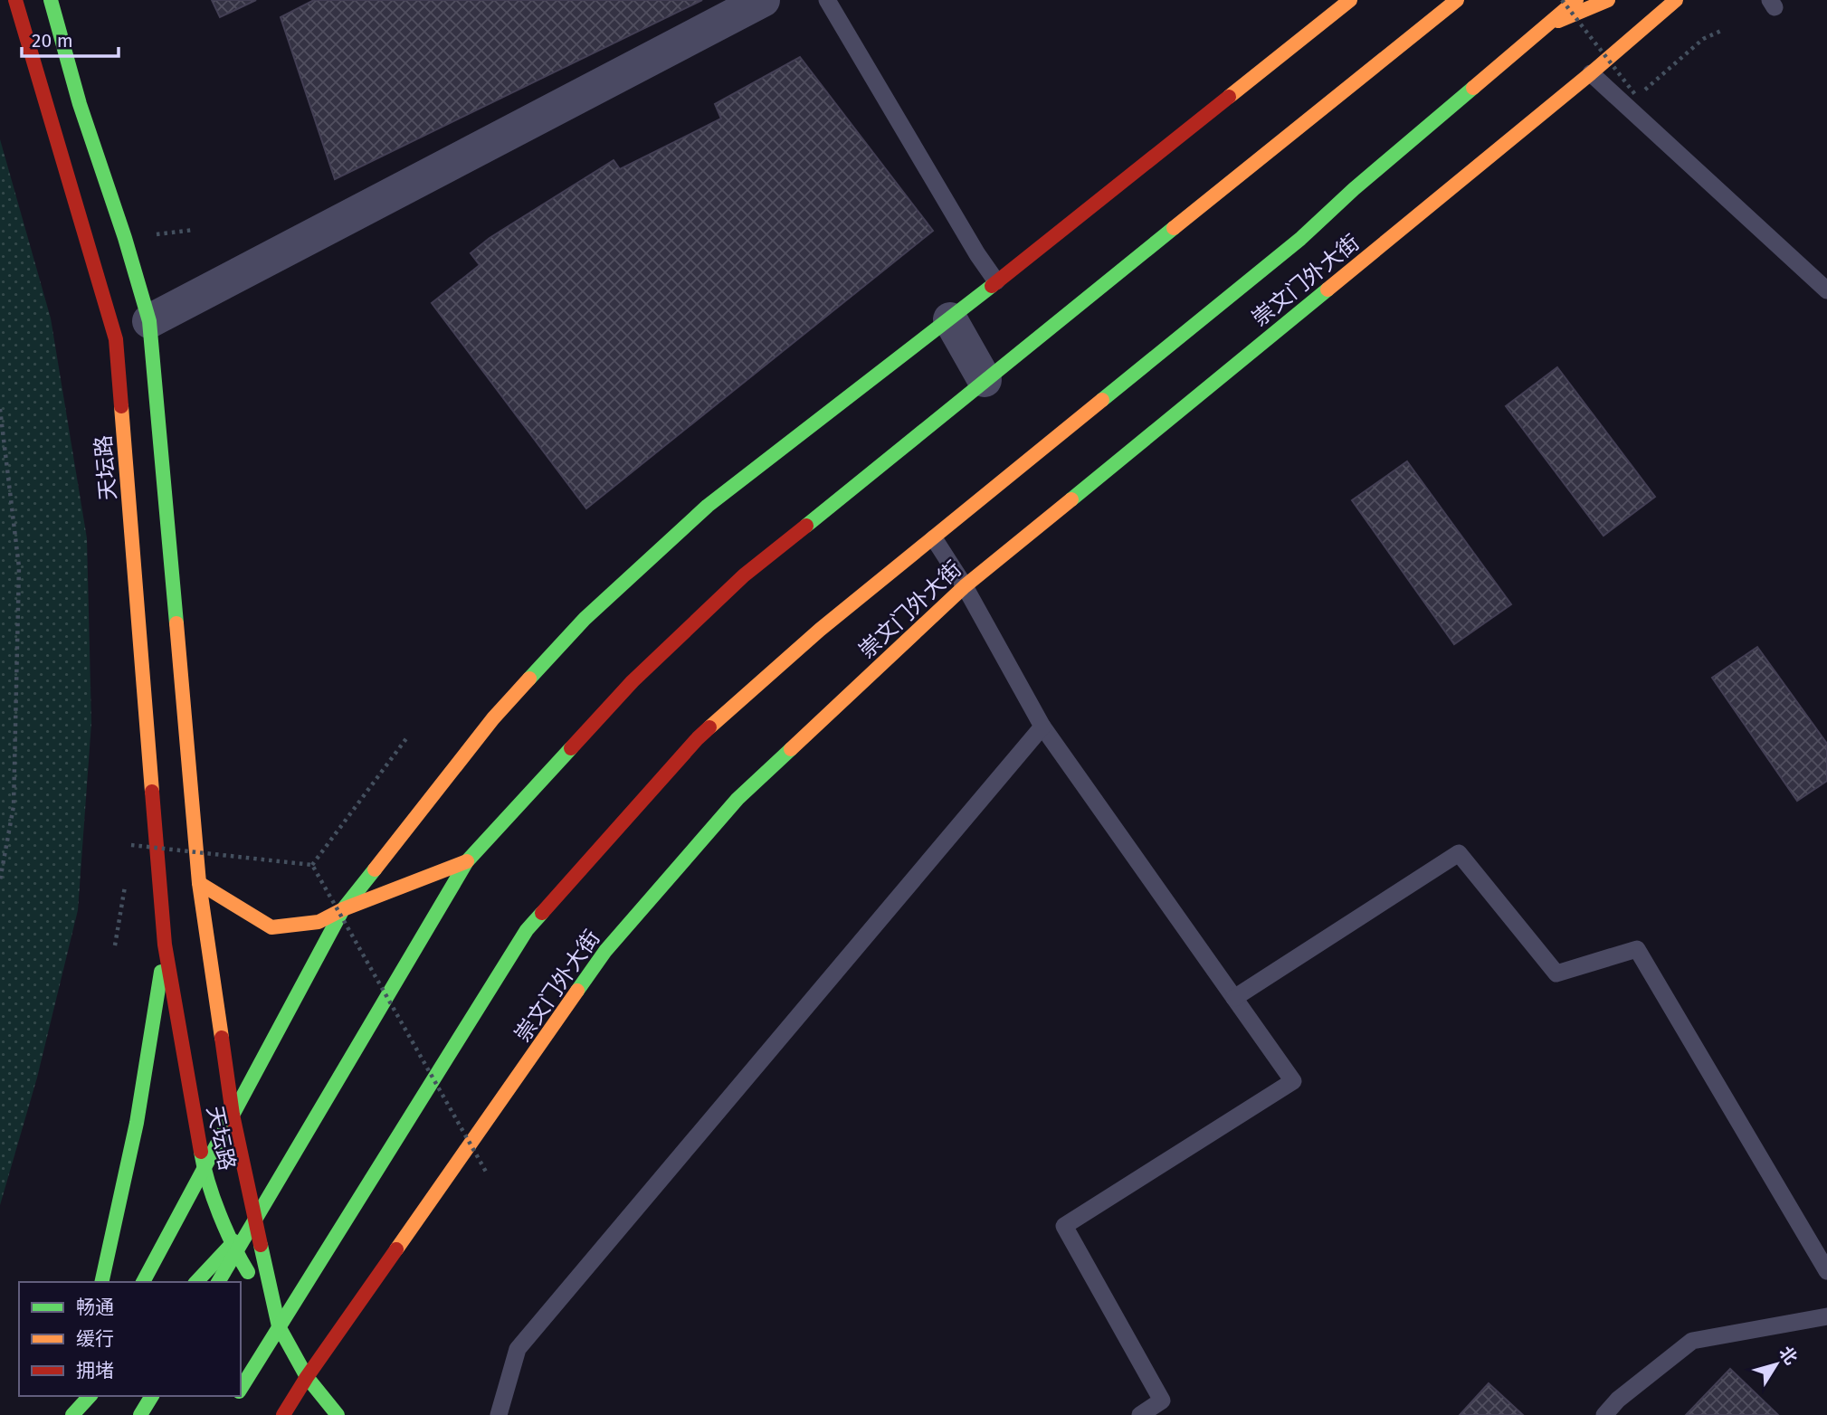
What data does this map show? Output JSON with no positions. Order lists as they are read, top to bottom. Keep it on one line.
{"streets":{"street":["崇文门外大街","天坛路"]},"crossings":[["崇文门外大街","天坛路"]],"legend":["畅通","缓行","拥堵"],"scale_bar":"20 m","north":"top right"}
